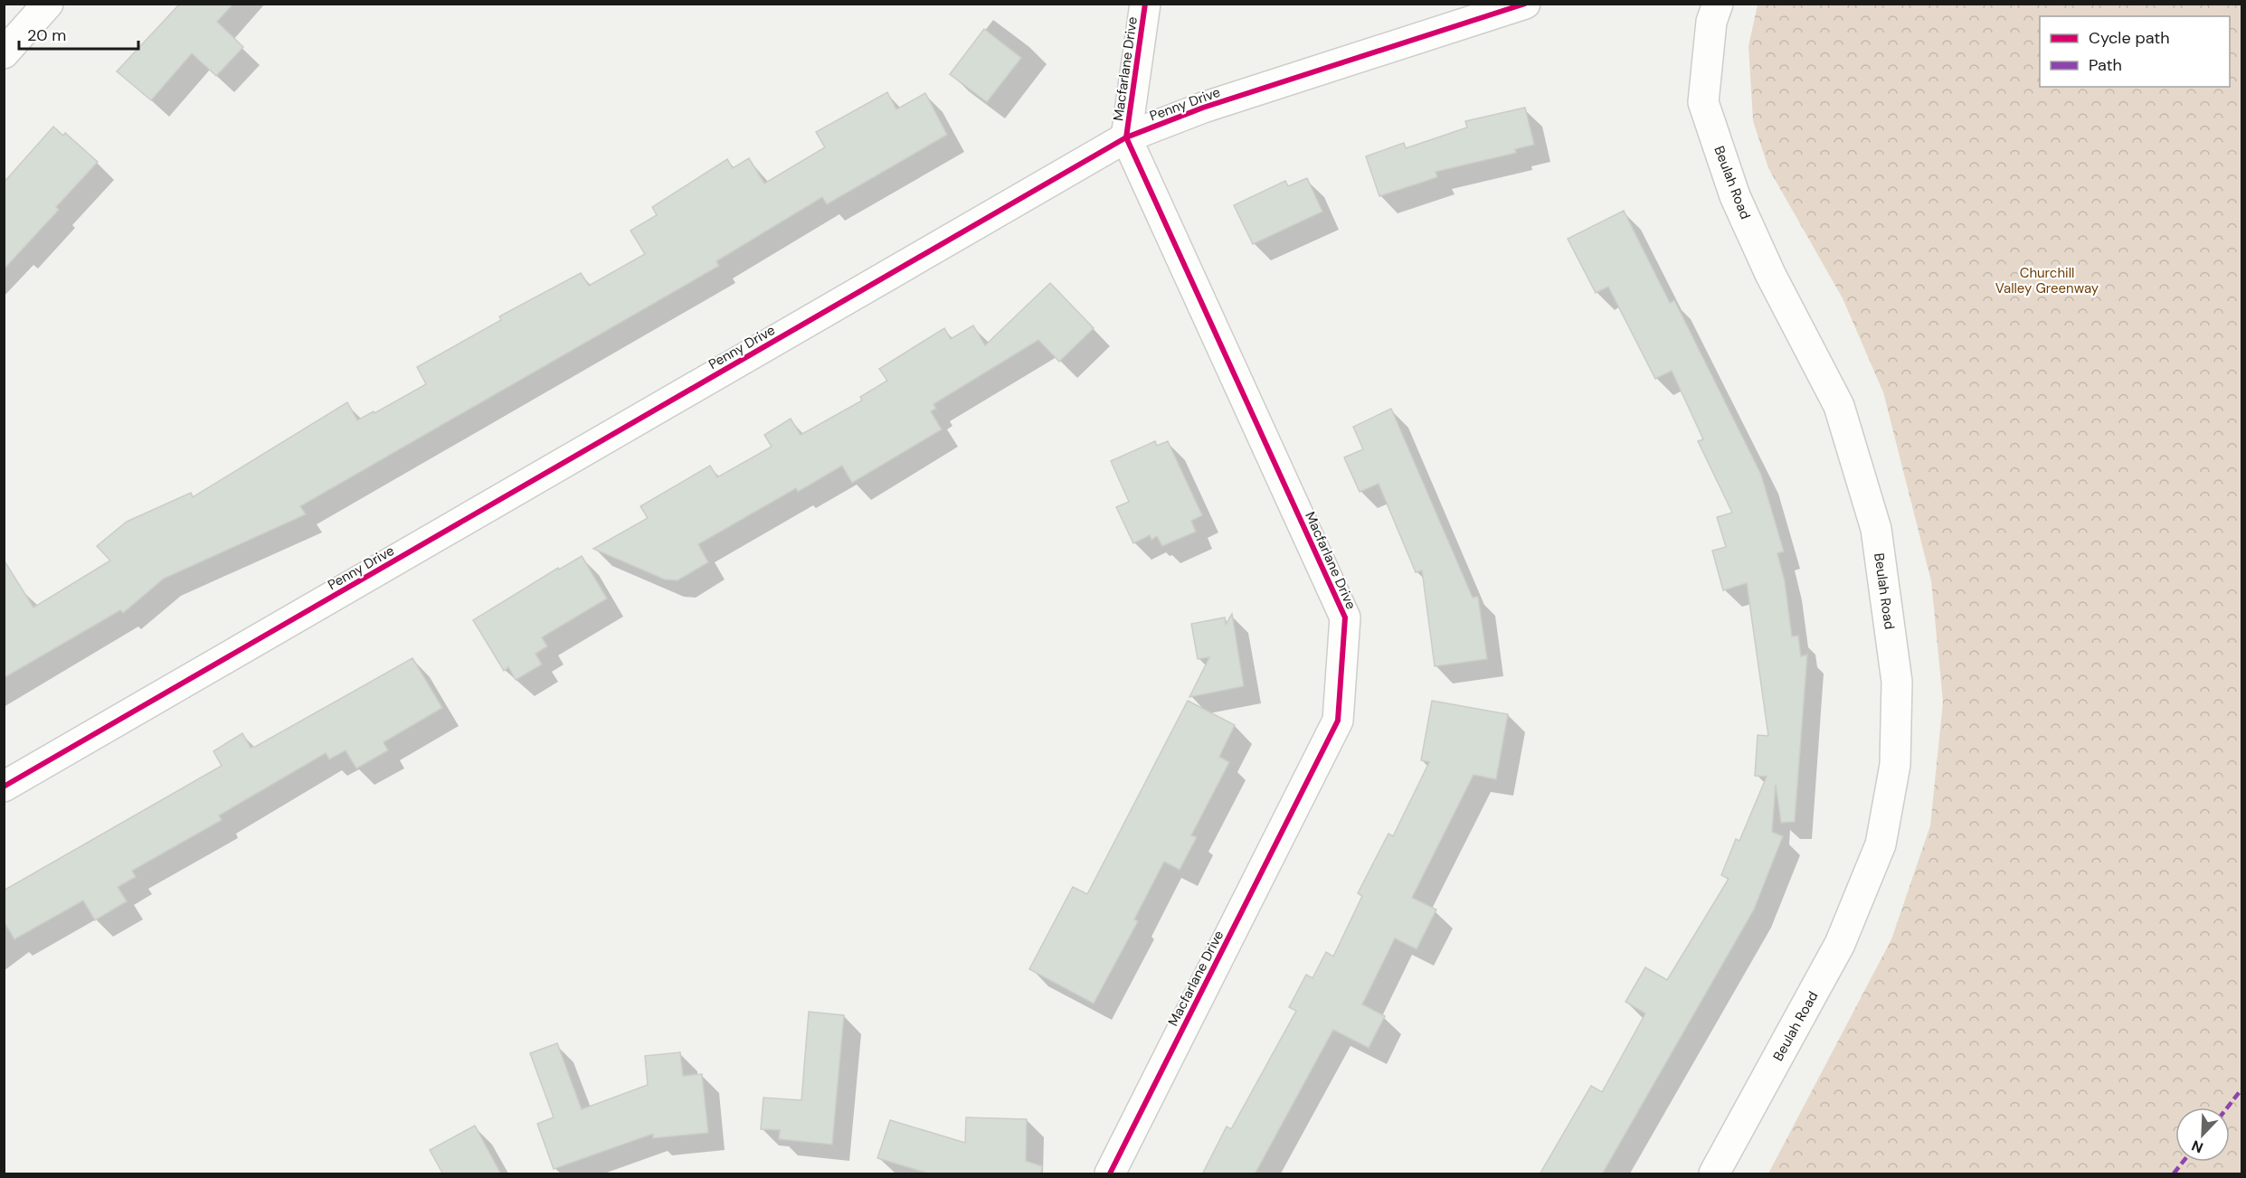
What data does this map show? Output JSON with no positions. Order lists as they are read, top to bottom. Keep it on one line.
{"streets":{"street":["Macfarlane Drive","Penny Drive","Beulah Road"]},"crossings":[["Macfarlane Drive","Penny Drive"]],"parks":["Churchill Valley Greenway"],"legend":["Cycle path","Path"],"scale_bar":"20 m","north":"bottom left"}
